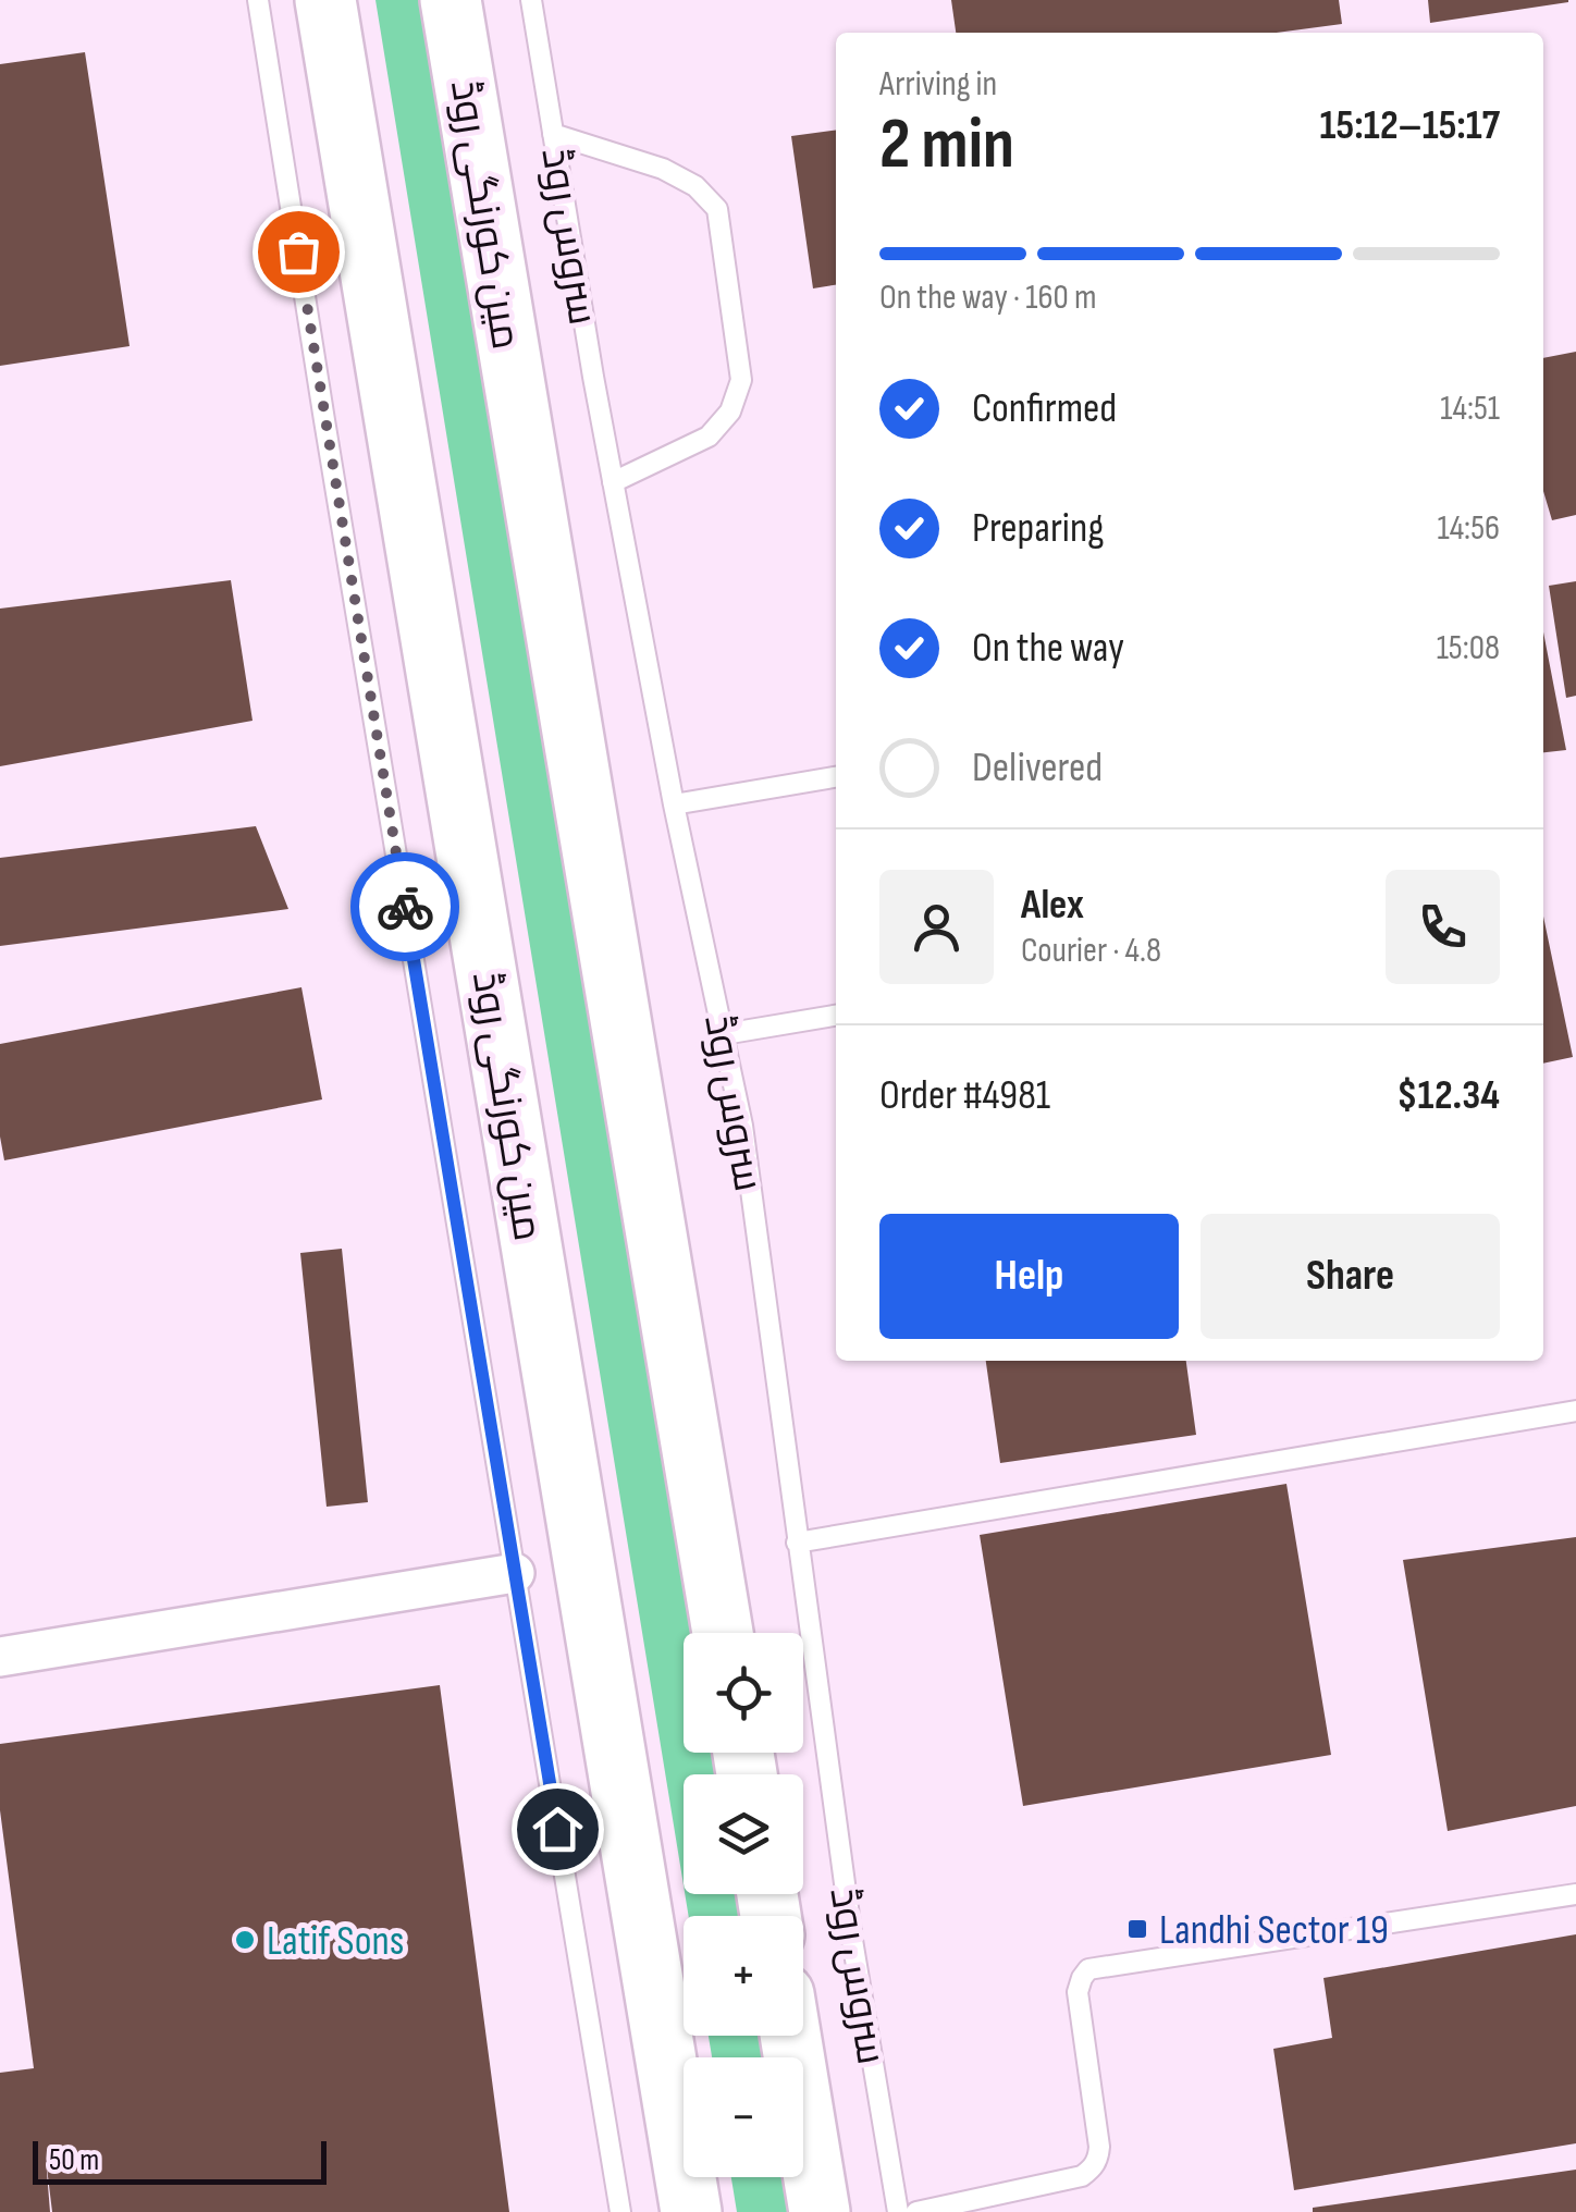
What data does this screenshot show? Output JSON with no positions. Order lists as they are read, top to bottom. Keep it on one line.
{"streets":{"main road":["مین کورنگی روڈ"],"lane":["سروس روڈ"]},"places":{"transit":["Landhi Sector 19"],"other":["Latif Sons"]},"scale_bar":"50 m","page":{"heading":["2 min","Arriving in","15:12–15:17"],"panel":["Alex","Courier · 4.8","Order #4981","$12.34"],"bar":"On the way · 160 m","list":[["Confirmed","14:51"],["Preparing","14:56"],["On the way","15:08"],"Delivered"],"buttons":["Help","Share"],"map_buttons":["+","−"],"scale":"50 m"}}
